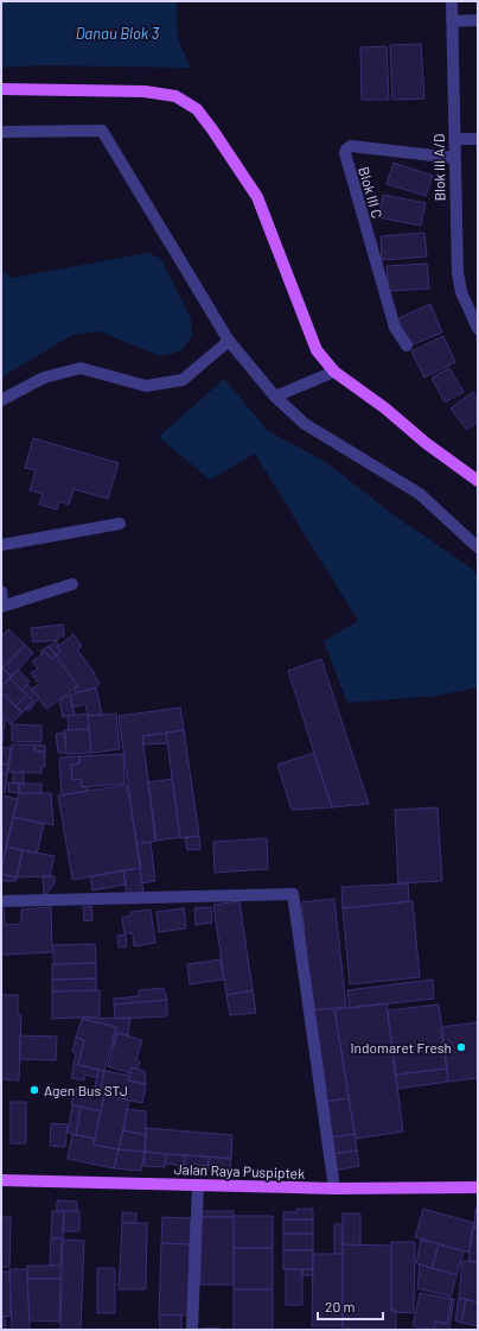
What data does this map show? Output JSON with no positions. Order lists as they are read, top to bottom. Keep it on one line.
{"streets":{"main road":["Jalan Raya Puspiptek"],"street":["Blok III A/D","Blok III C"]},"crossings":[["Blok III A/D","Blok III C"]],"water":["Danau Blok 3"],"places":["Indomaret Fresh","Agen Bus STJ"],"scale_bar":"20 m"}
